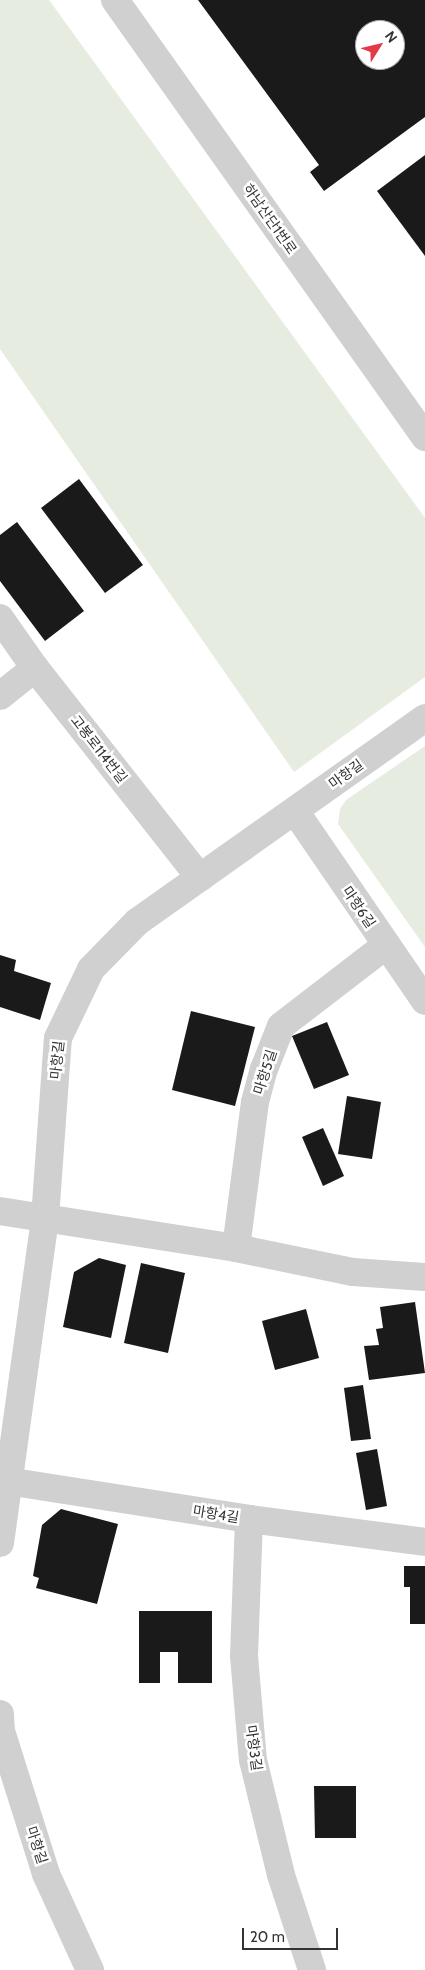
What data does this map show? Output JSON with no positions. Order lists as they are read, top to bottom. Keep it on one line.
{"streets":{"street":["하남산단1번로","고봉로114번길","마항길","마항6길","마항5길","마항4길","마항3길"]},"crossings":[["고봉로114번길","마항길"],["마항길","마항6길"],["마항길","마항4길"],["마항6길","마항5길"],["마항4길","마항3길"]],"scale_bar":"20 m","north":"top right"}
